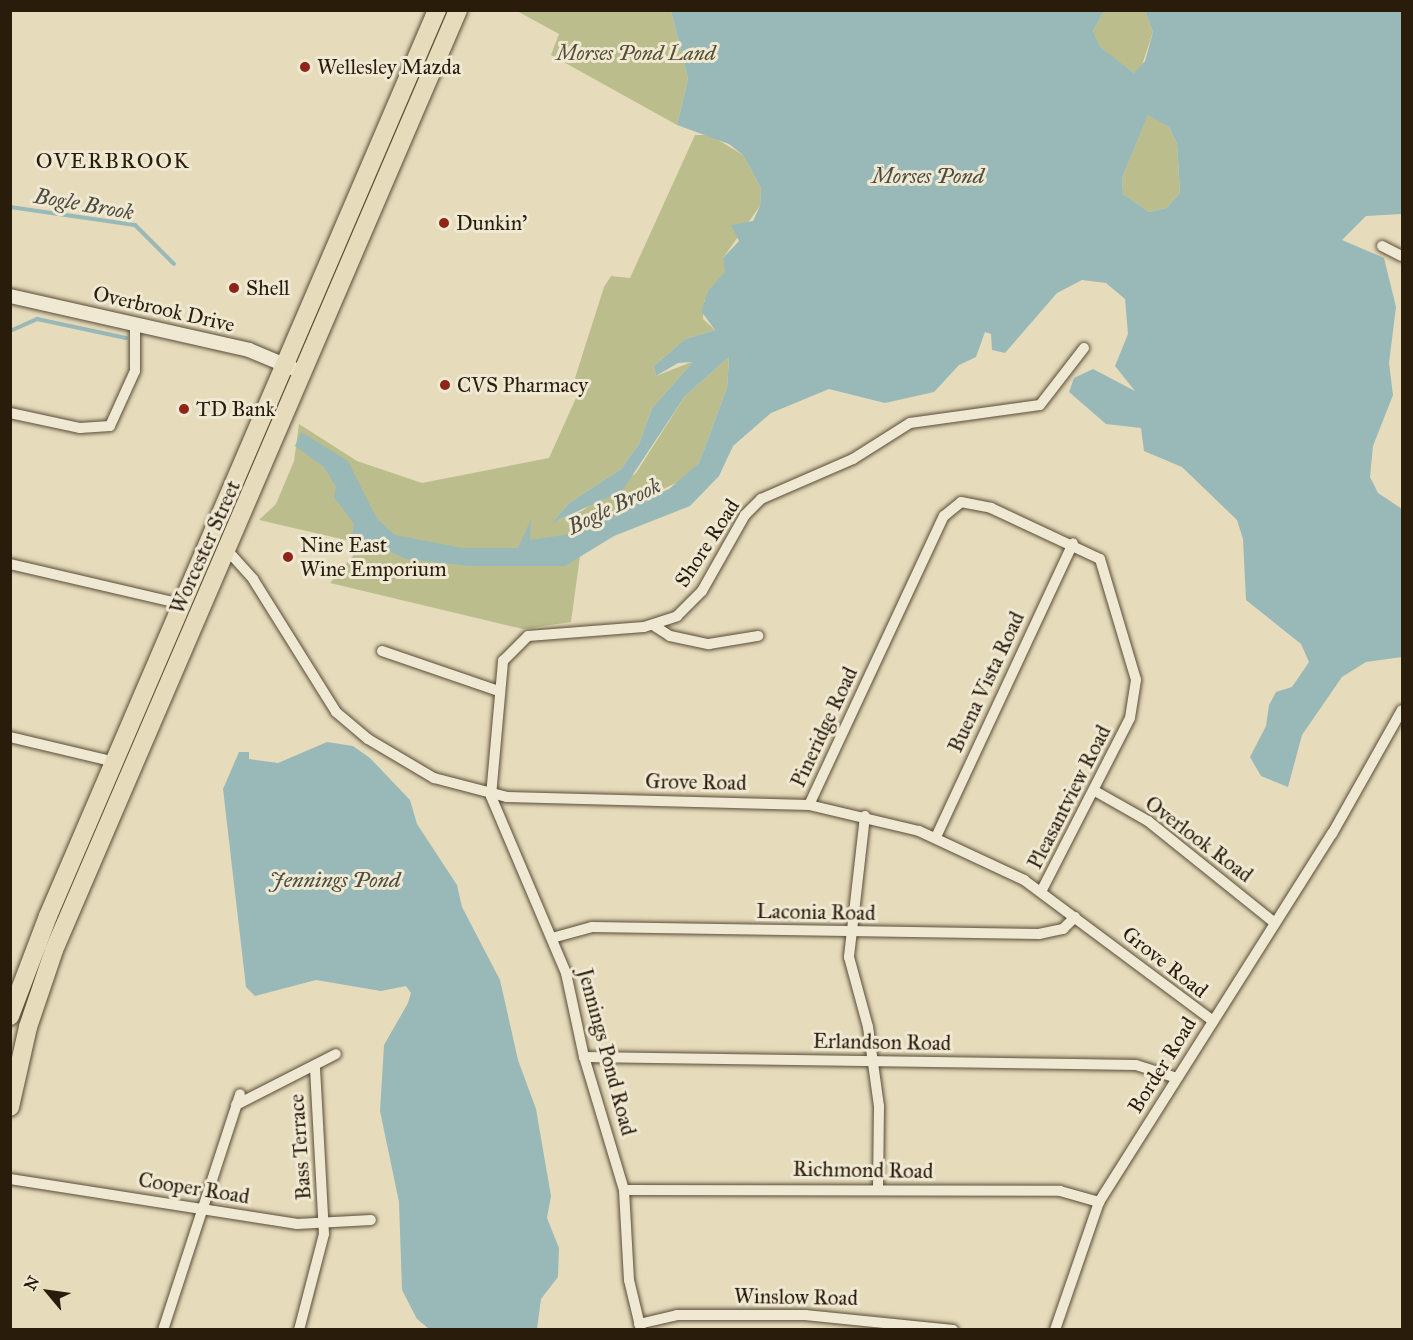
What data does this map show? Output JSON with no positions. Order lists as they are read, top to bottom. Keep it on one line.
{"streets":{"highway":["Worcester Street"],"street":["Overbrook Drive","Shore Road","Buena Vista Road","Pineridge Road","Grove Road","Pleasantview Road","Overlook Road","Laconia Road","Erlandson Road","Jennings Pond Road","Border Road","Bass Terrace","Richmond Road","Cooper Road","Winslow Road"]},"crossings":[["Overbrook Drive","Worcester Street"],["Shore Road","Grove Road"],["Shore Road","Jennings Pond Road"],["Worcester Street","Grove Road"],["Buena Vista Road","Pineridge Road"],["Buena Vista Road","Grove Road"],["Buena Vista Road","Pleasantview Road"],["Pineridge Road","Grove Road"],["Pineridge Road","Pleasantview Road"],["Grove Road","Pleasantview Road"],["Grove Road","Laconia Road"],["Grove Road","Jennings Pond Road"],["Grove Road","Border Road"],["Pleasantview Road","Overlook Road"],["Overlook Road","Border Road"],["Laconia Road","Jennings Pond Road"],["Erlandson Road","Jennings Pond Road"],["Erlandson Road","Border Road"],["Jennings Pond Road","Richmond Road"],["Jennings Pond Road","Winslow Road"],["Border Road","Richmond Road"],["Bass Terrace","Cooper Road"]],"districts":["OVERBROOK"],"water":["Morses Pond","Bogle Brook","Jennings Pond"],"parks":["Morses Pond Land"],"places":["Wellesley Mazda","Dunkin'","Shell","CVS Pharmacy","TD Bank","Nine East Wine Emporium"],"north":"top left"}
